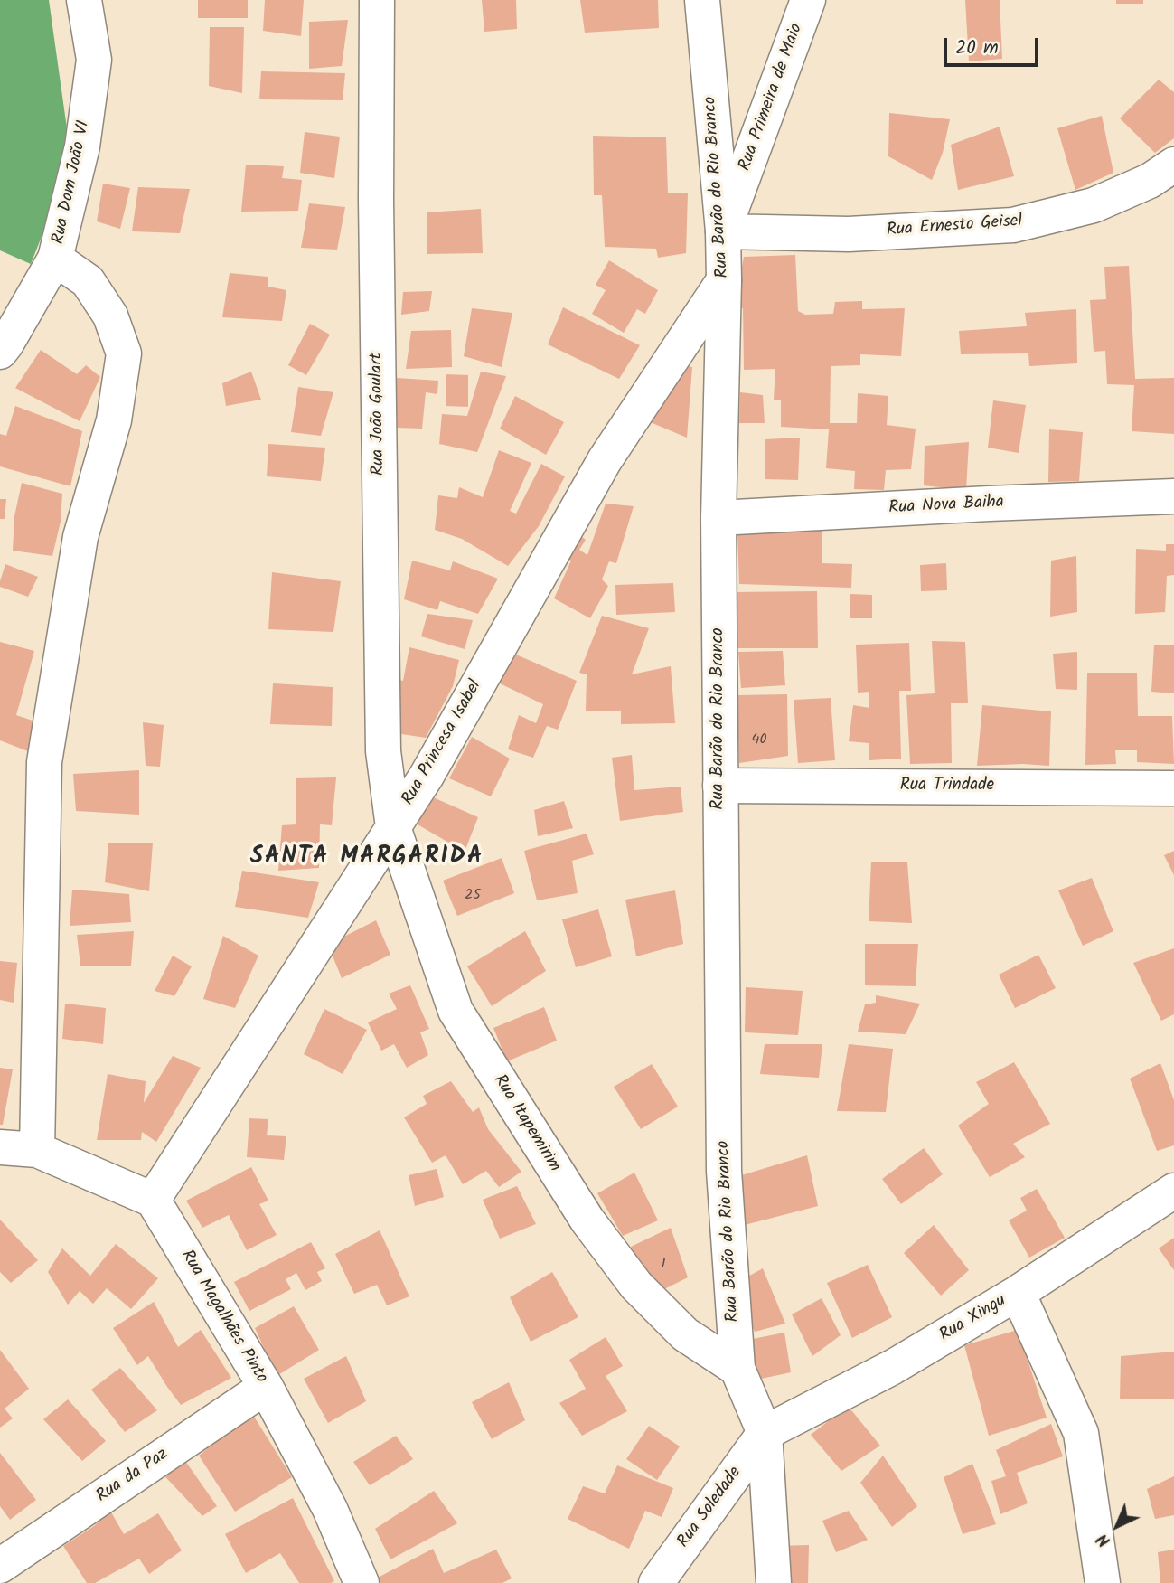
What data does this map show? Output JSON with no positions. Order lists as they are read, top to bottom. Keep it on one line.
{"streets":{"street":["Rua Primeira de Maio","Rua Dom João VI","Rua Barão do Rio Branco","Rua Ernesto Geisel","Rua João Goulart","Rua Nova Baiha","Rua Princesa Isabel","Rua Trindade","Rua Itapemirim","Rua Magalhães Pinto","Rua Xingu","Rua da Paz","Rua Soledade"]},"crossings":[["Rua Primeira de Maio","Rua Barão do Rio Branco"],["Rua Primeira de Maio","Rua Ernesto Geisel"],["Rua Barão do Rio Branco","Rua Ernesto Geisel"],["Rua Barão do Rio Branco","Rua Nova Baiha"],["Rua Barão do Rio Branco","Rua Princesa Isabel"],["Rua Barão do Rio Branco","Rua Trindade"],["Rua Barão do Rio Branco","Rua Itapemirim"],["Rua Barão do Rio Branco","Rua Xingu"],["Rua Barão do Rio Branco","Rua Soledade"],["Rua João Goulart","Rua Princesa Isabel"],["Rua João Goulart","Rua Itapemirim"],["Rua Princesa Isabel","Rua Itapemirim"],["Rua Princesa Isabel","Rua Magalhães Pinto"],["Rua Magalhães Pinto","Rua da Paz"],["Rua Xingu","Rua Soledade"]],"districts":["SANTA MARGARIDA"],"house_numbers":["40","25","1"],"scale_bar":"20 m","north":"bottom left"}
